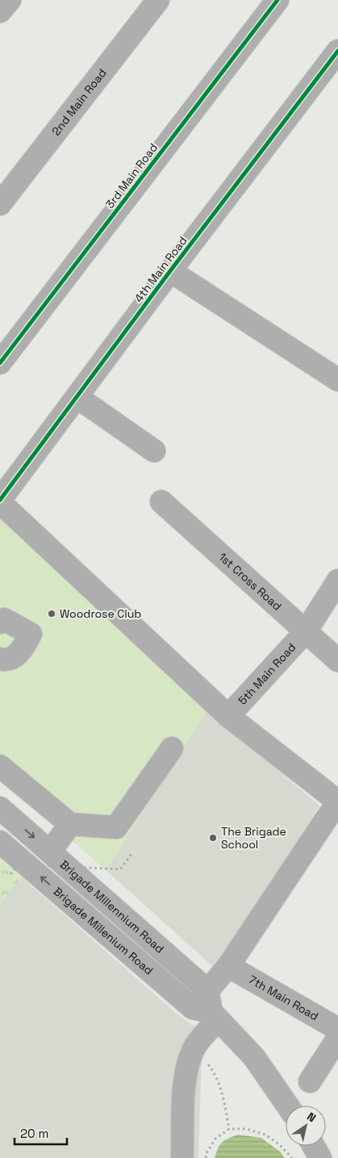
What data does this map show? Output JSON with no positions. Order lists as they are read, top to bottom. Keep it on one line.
{"streets":{"street":["2nd Main Road","3rd Main Road","4th Main Road","1st Cross Road","5th Main Road","Brigade Millennium Road","Brigade Millenium Road","7th Main Road"]},"crossings":[["1st Cross Road","5th Main Road"]],"one_way":["Brigade Millenium Road"],"places":["Woodrose Club","The Brigade School"],"scale_bar":"20 m","north":"top right"}
